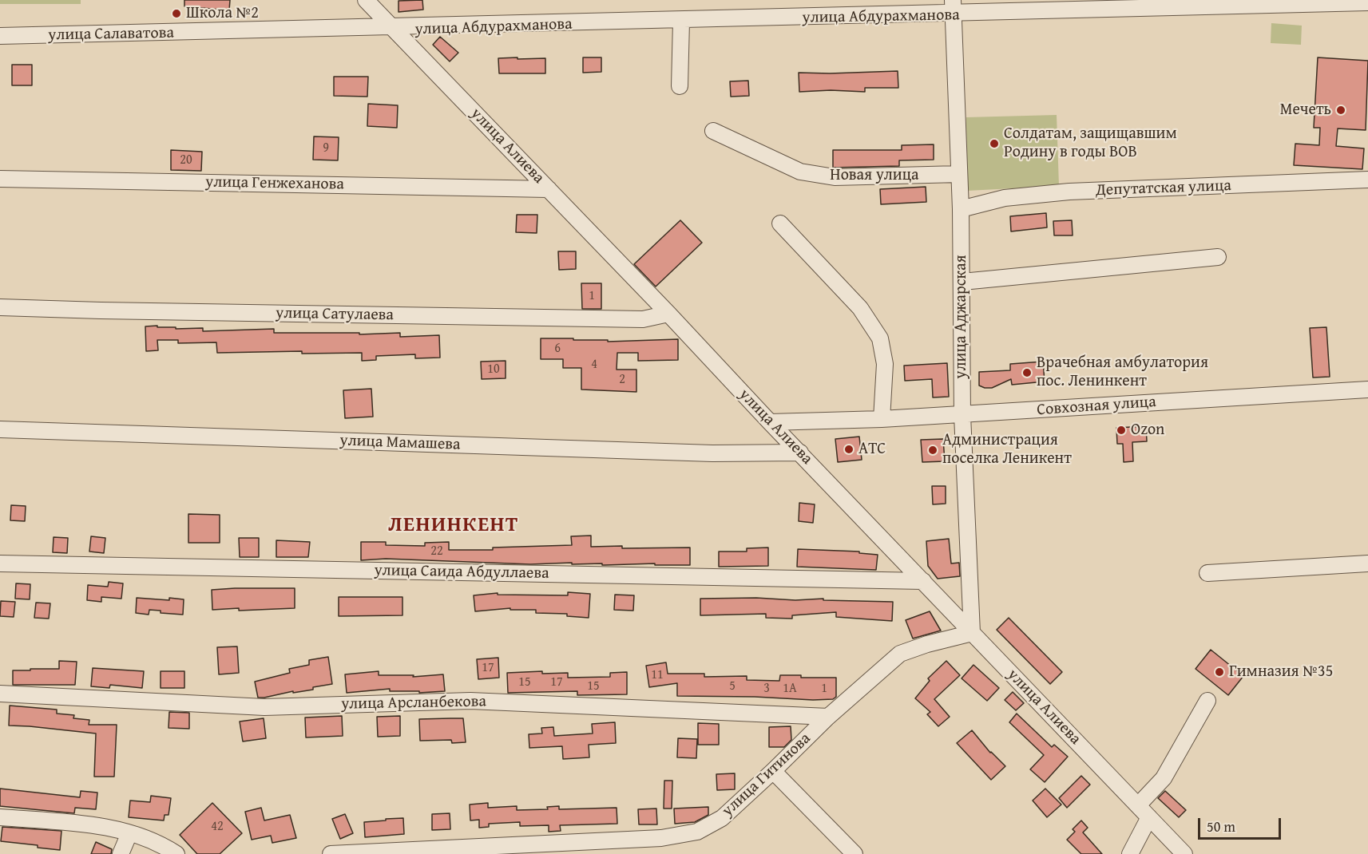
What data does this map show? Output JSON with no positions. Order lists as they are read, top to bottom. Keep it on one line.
{"streets":{"street":["улица Абдурахманова","улица Салаватова","улица Алиева","Новая улица","улица Генжеханова","Депутатская улица","улица Сатулаева","улица Аджарская","Совхозная улица","улица Мамашева","улица Саида Абдуллаева","улица Арсланбекова","улица Гитинова"]},"crossings":[["улица Абдурахманова","улица Салаватова"],["улица Абдурахманова","улица Алиева"],["улица Абдурахманова","улица Аджарская"],["улица Салаватова","улица Алиева"],["улица Алиева","улица Генжеханова"],["улица Алиева","улица Сатулаева"],["улица Алиева","улица Аджарская"],["улица Алиева","Совхозная улица"],["улица Алиева","улица Мамашева"],["улица Алиева","улица Саида Абдуллаева"],["улица Алиева","улица Гитинова"],["Новая улица","улица Аджарская"],["Депутатская улица","улица Аджарская"],["улица Аджарская","Совхозная улица"],["улица Аджарская","улица Гитинова"],["улица Арсланбекова","улица Гитинова"]],"districts":["ЛЕНИНКЕНТ"],"places":["Школа №2","Мечеть","Солдатам, защищавшим Родину в годы ВОВ","Врачебная амбулатория пос. Ленинкент","Ozon","АТС","Администрация поселка Леникент","Гимназия №35"],"house_numbers":["9","20","1","6","4","10","2","22","17","11","15","17","15","5","3","1А","1","42"],"scale_bar":"50 m"}
